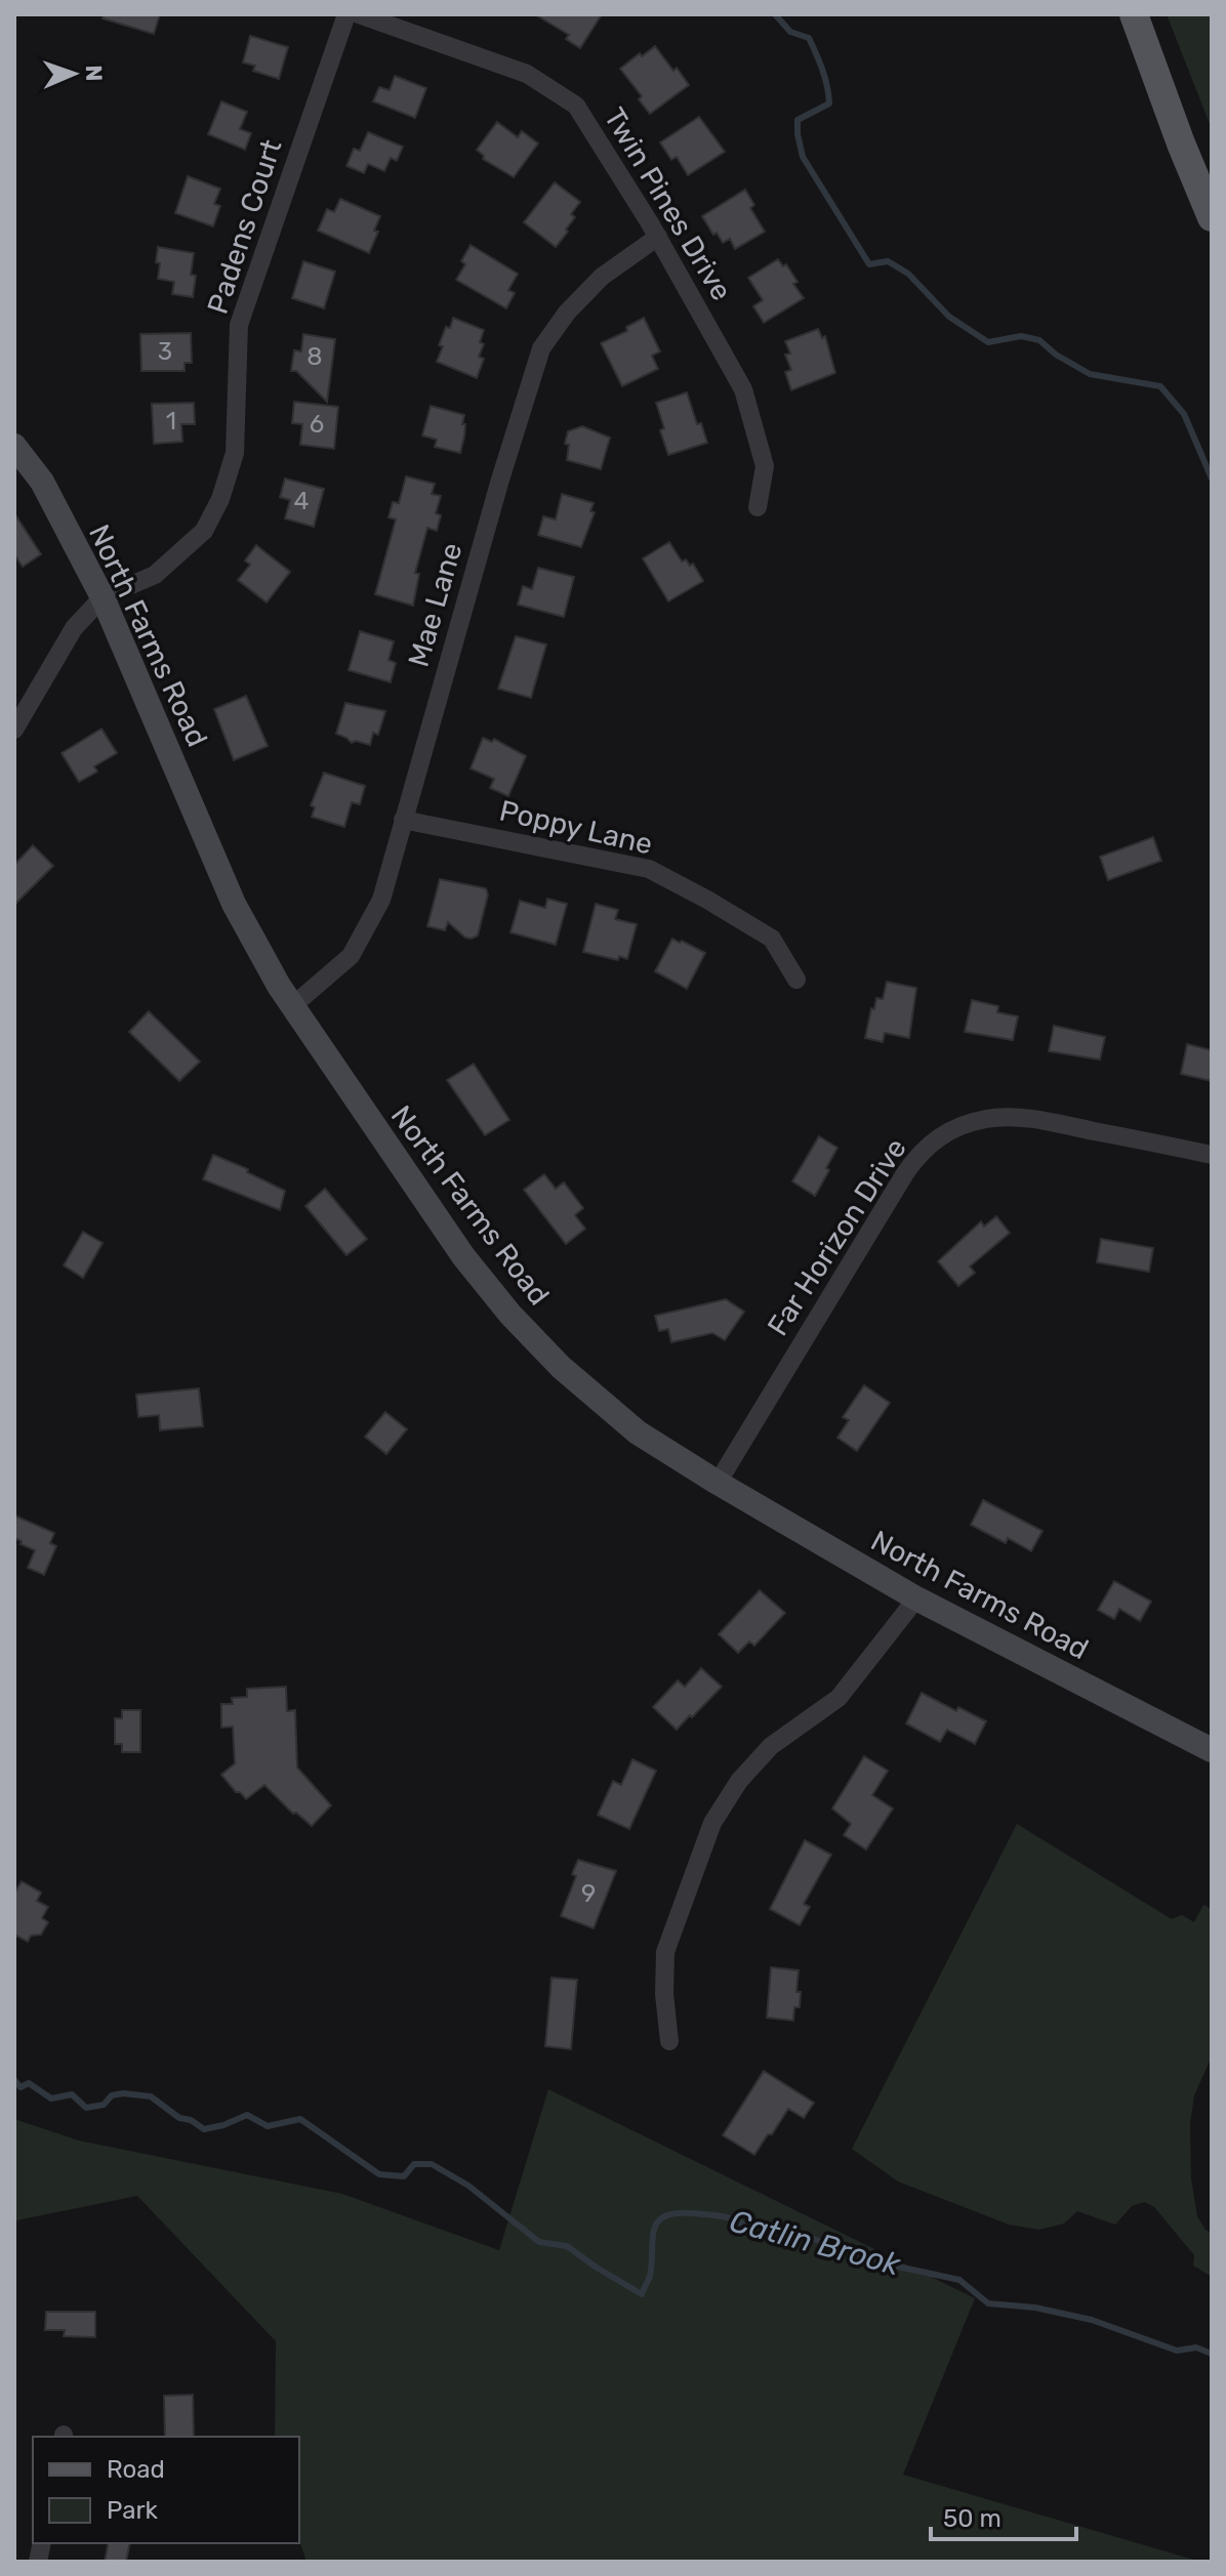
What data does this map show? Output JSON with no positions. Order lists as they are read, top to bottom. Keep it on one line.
{"streets":{"main road":["North Farms Road"],"street":["Twin Pines Drive","Padens Court","Mae Lane","Poppy Lane","Far Horizon Drive"]},"crossings":[["Twin Pines Drive","Mae Lane"],["Padens Court","North Farms Road"],["Mae Lane","North Farms Road"],["Mae Lane","Poppy Lane"],["North Farms Road","Far Horizon Drive"]],"water":["Catlin Brook"],"house_numbers":["3","8","1","6","4","9"],"legend":["Road","Park"],"scale_bar":"50 m","north":"right"}
